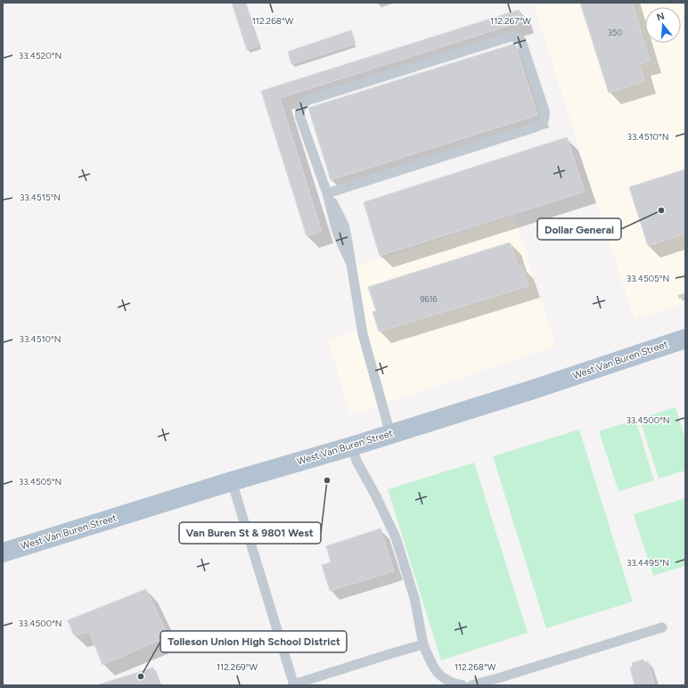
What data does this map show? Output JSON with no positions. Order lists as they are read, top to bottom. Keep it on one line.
{"streets":{"main road":["West Van Buren Street"]},"places":["Dollar General","Van Buren St & 9801 West","Tolleson Union High School District"],"house_numbers":["350","9616"],"north":"top","coordinates":["112.268°W","112.267°W","33.4520°N","33.4510°N","33.4515°N","33.4505°N","33.4500°N","33.4495°N","112.269°W"]}
